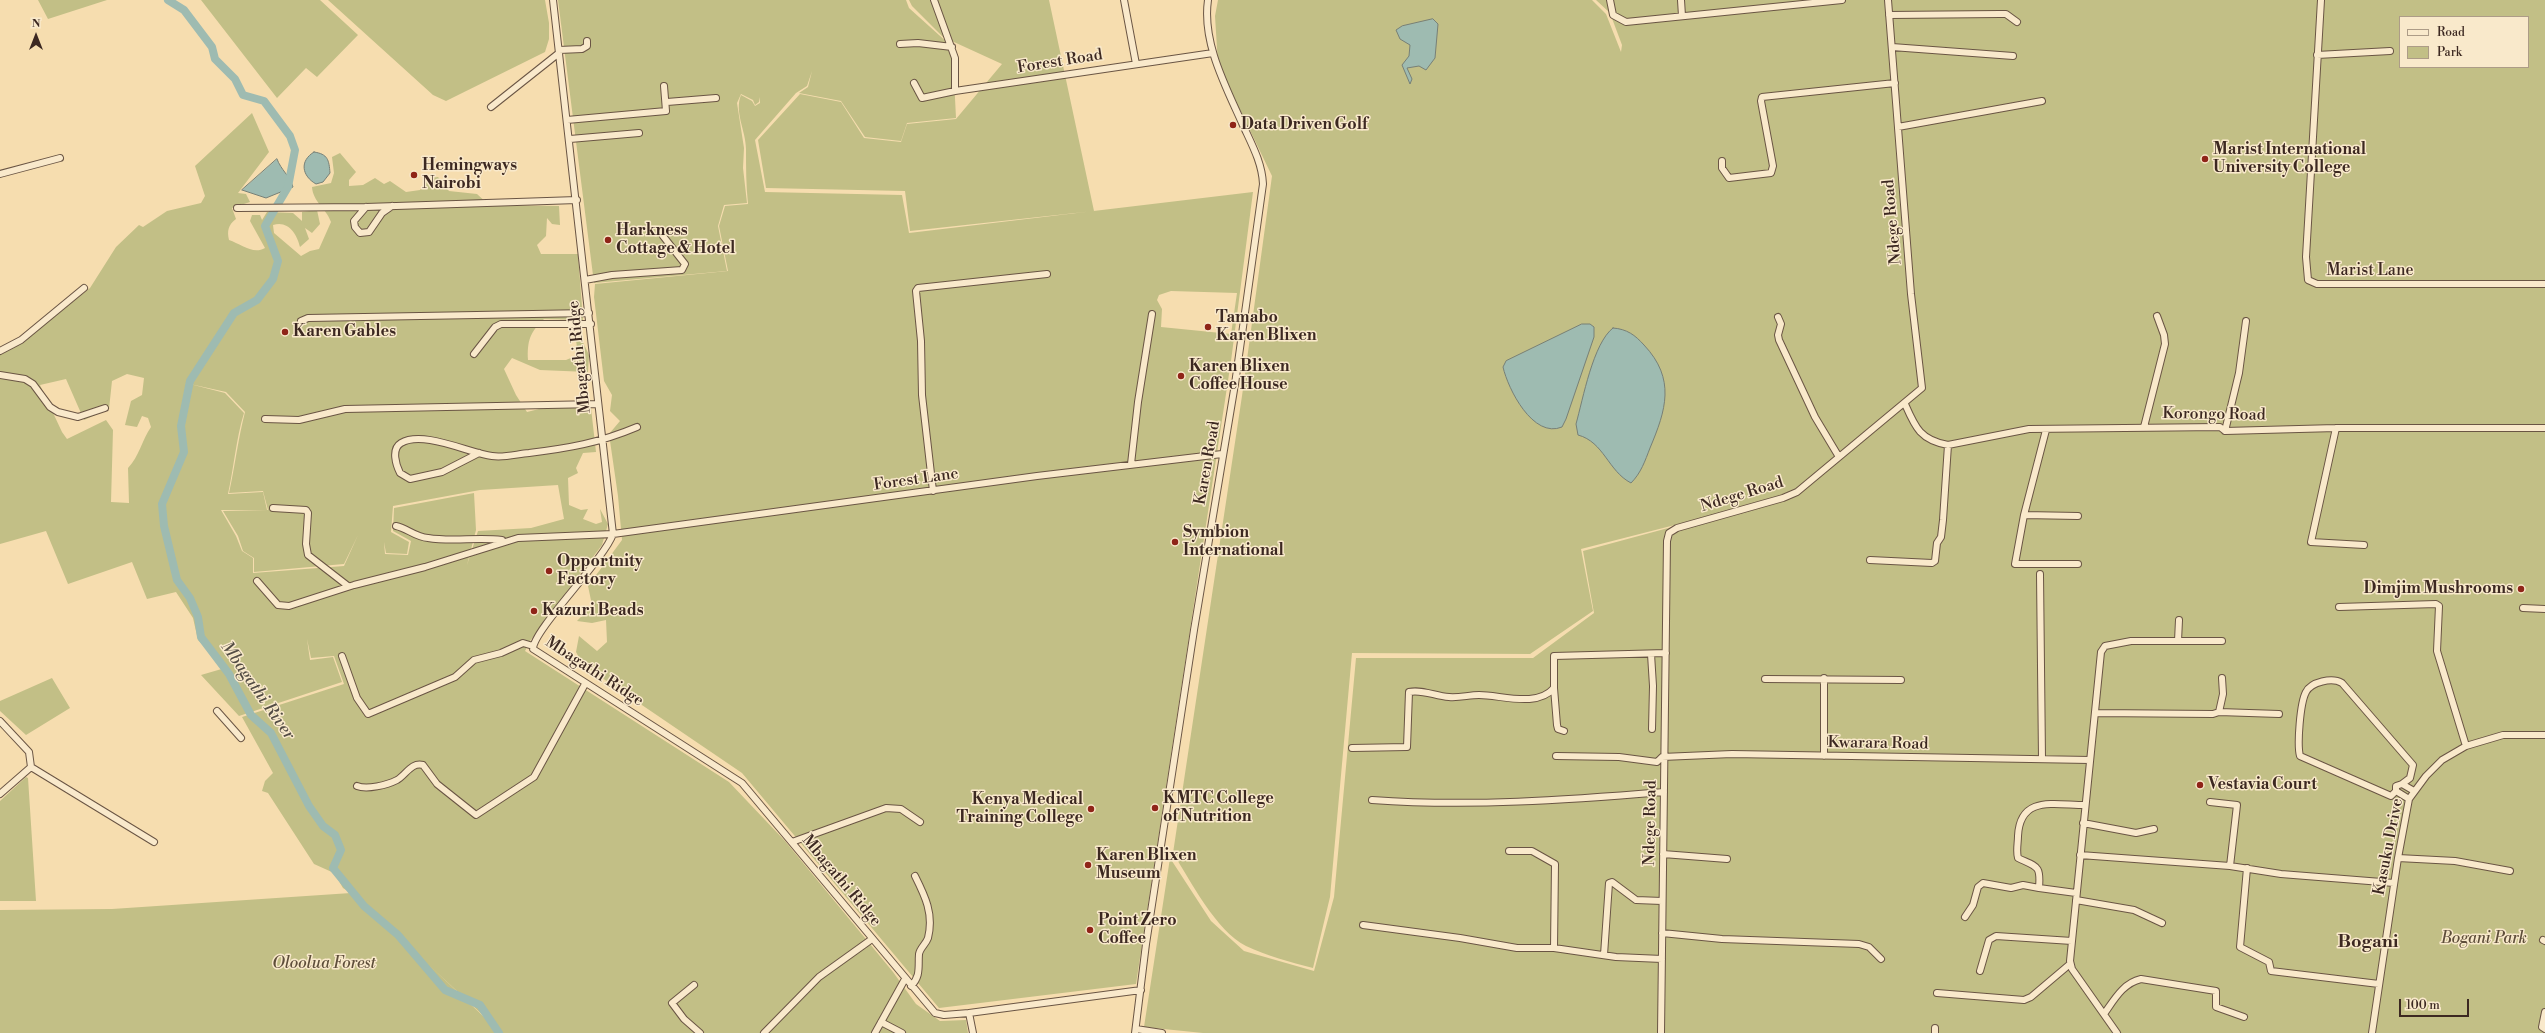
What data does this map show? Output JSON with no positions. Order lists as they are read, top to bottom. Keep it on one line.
{"streets":{"street":["Forest Road","Ndege Road","Marist Lane","Mbagathi Ridge","Korongo Road","Karen Road","Forest Lane","Kwarara Road","Kasuku Drive"]},"crossings":[["Forest Road","Karen Road"],["Ndege Road","Kwarara Road"],["Mbagathi Ridge","Karen Road"],["Mbagathi Ridge","Forest Lane"],["Karen Road","Forest Lane"]],"districts":["Bogani"],"water":["Mbagathi River"],"parks":["Bogani Park","Oloolua Forest"],"places":["Data Driven Golf","Marist International University College","Hemingways Nairobi","Harkness Cottage & Hotel","Tamabo Karen Blixen","Karen Gables","Karen Blixen Coffee House","Symbion International","Opportnity Factory","Dimjim Mushrooms","Kazuri Beads","Vestavia Court","KMTC College of Nutrition","Kenya Medical Training College","Karen Blixen Museum","Point Zero Coffee"],"legend":["Road","Park"],"scale_bar":"100 m","north":"top"}
